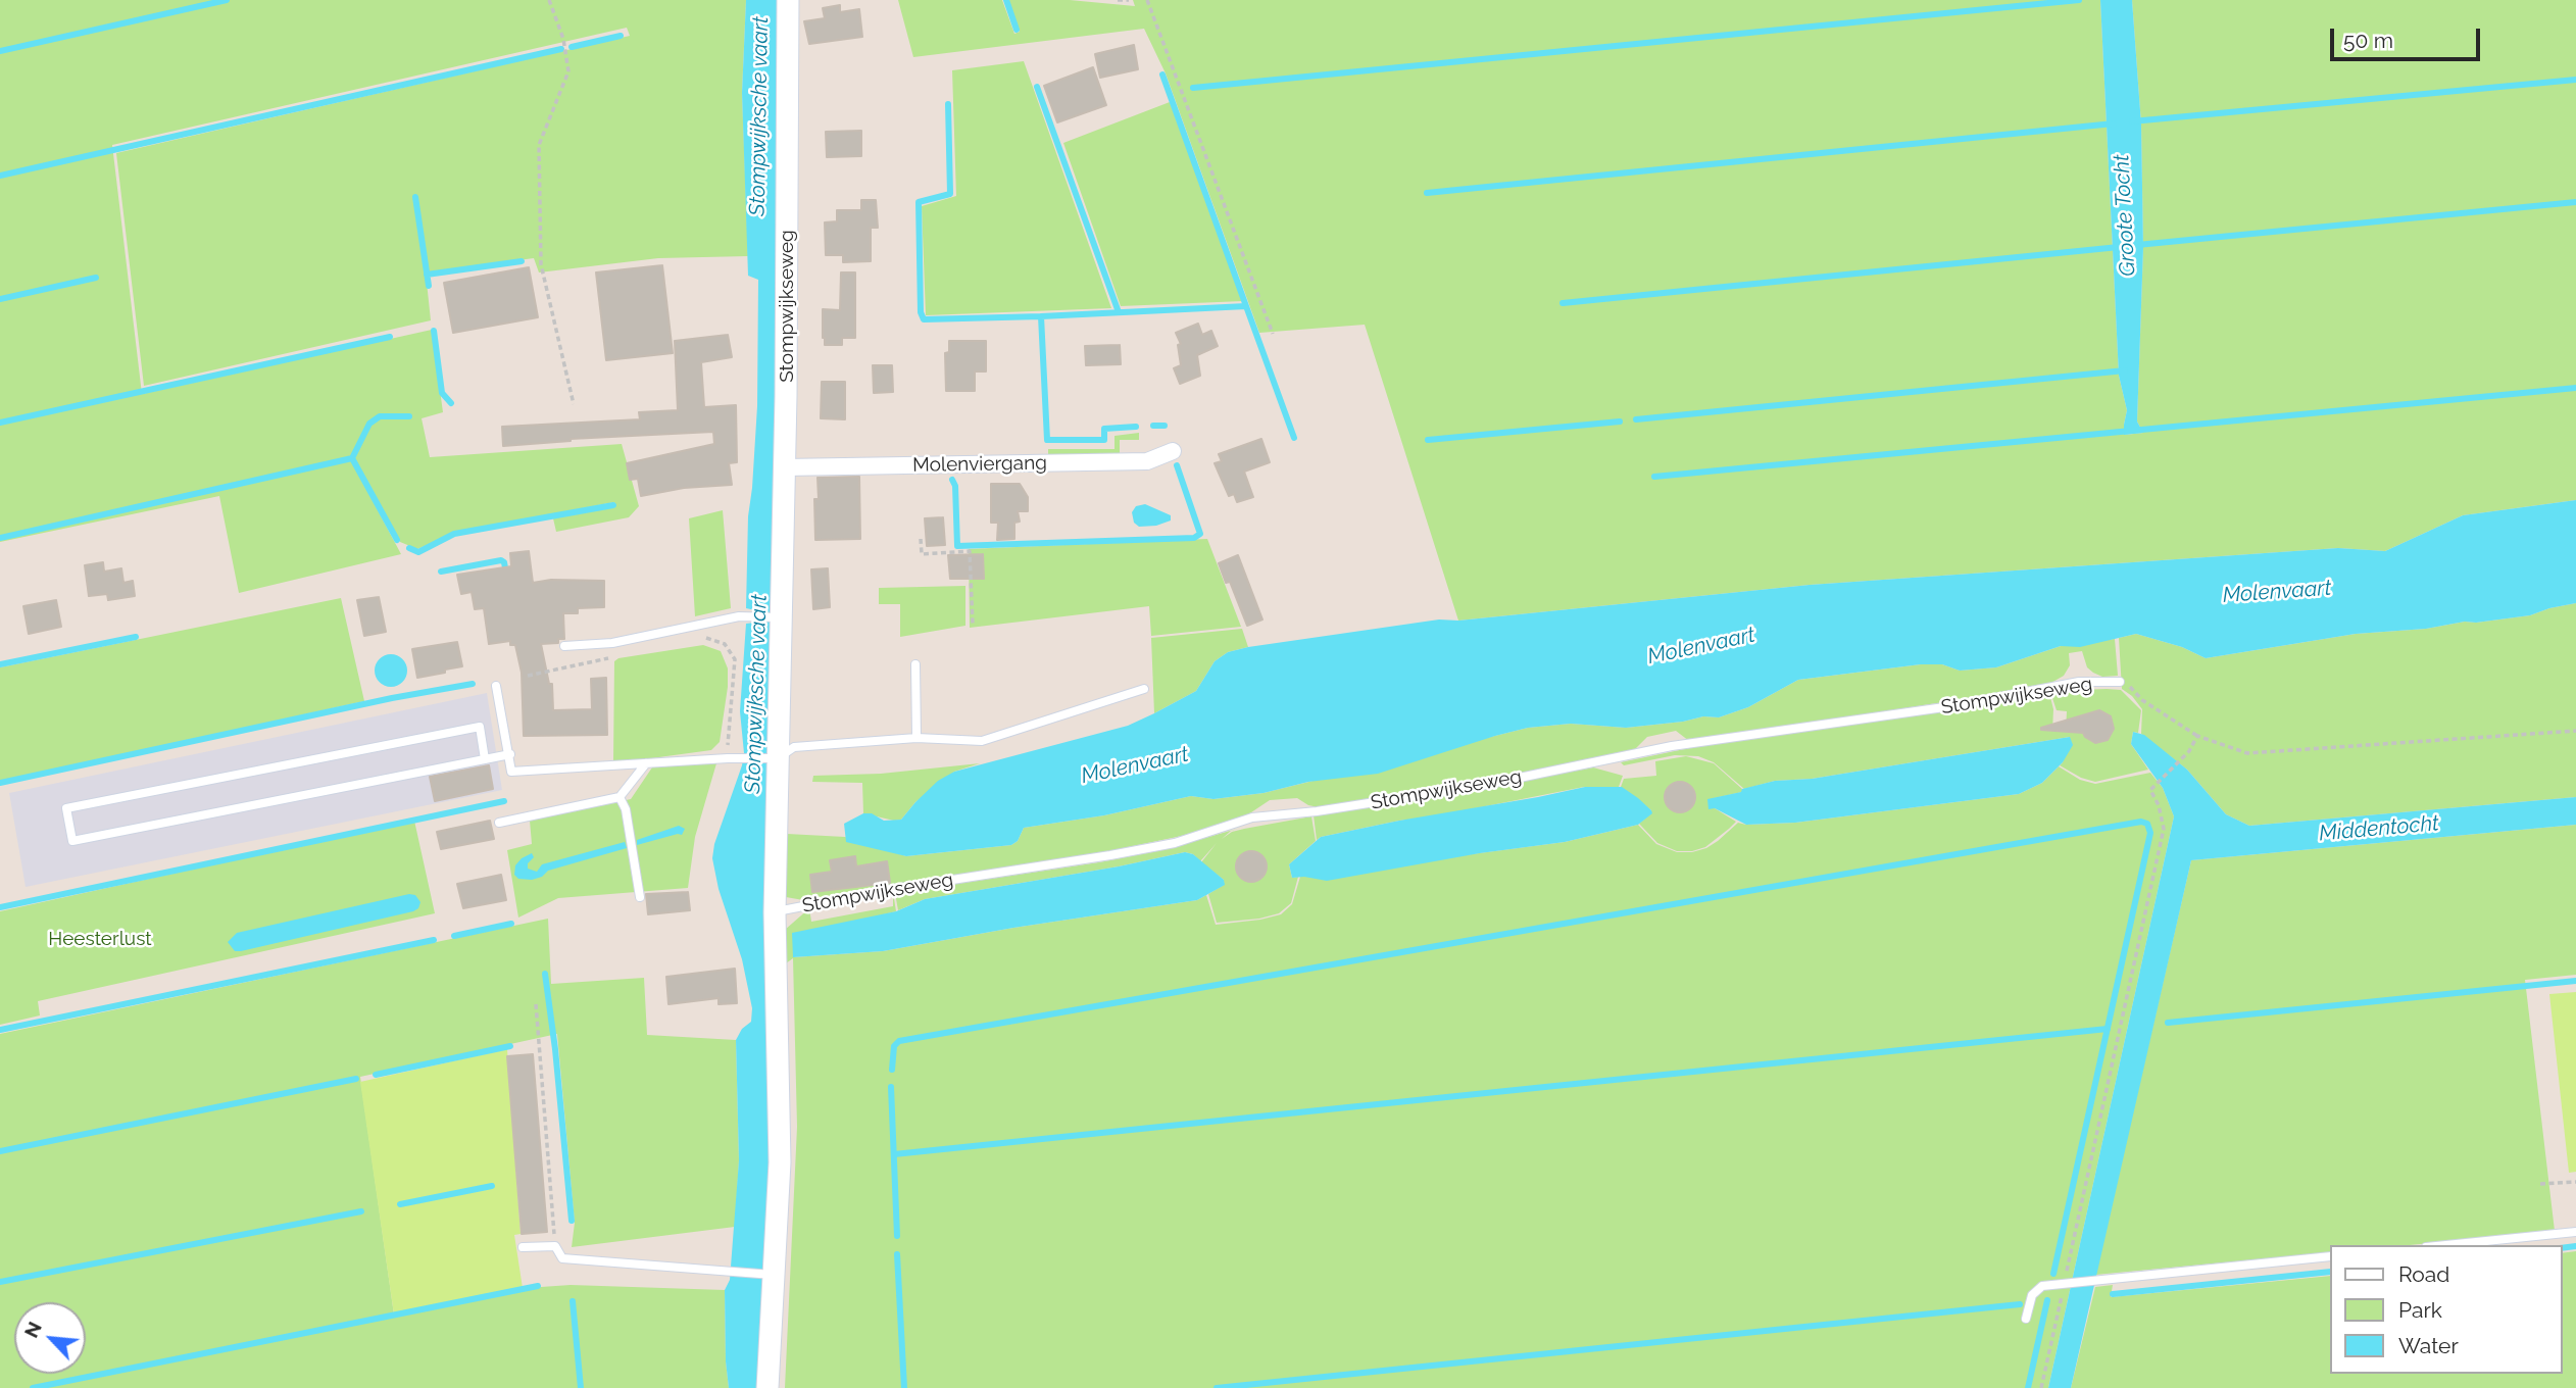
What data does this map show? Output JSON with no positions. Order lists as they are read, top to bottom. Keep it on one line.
{"streets":{"street":["Stompwijkseweg","Molenviergang"]},"crossings":[["Stompwijkseweg","Molenviergang"]],"water":["Stompwijksche vaart","Groote Tocht","Molenvaart","Middentocht"],"parks":["Heesterlust"],"legend":["Road","Park","Water"],"scale_bar":"50 m","north":"top left"}
